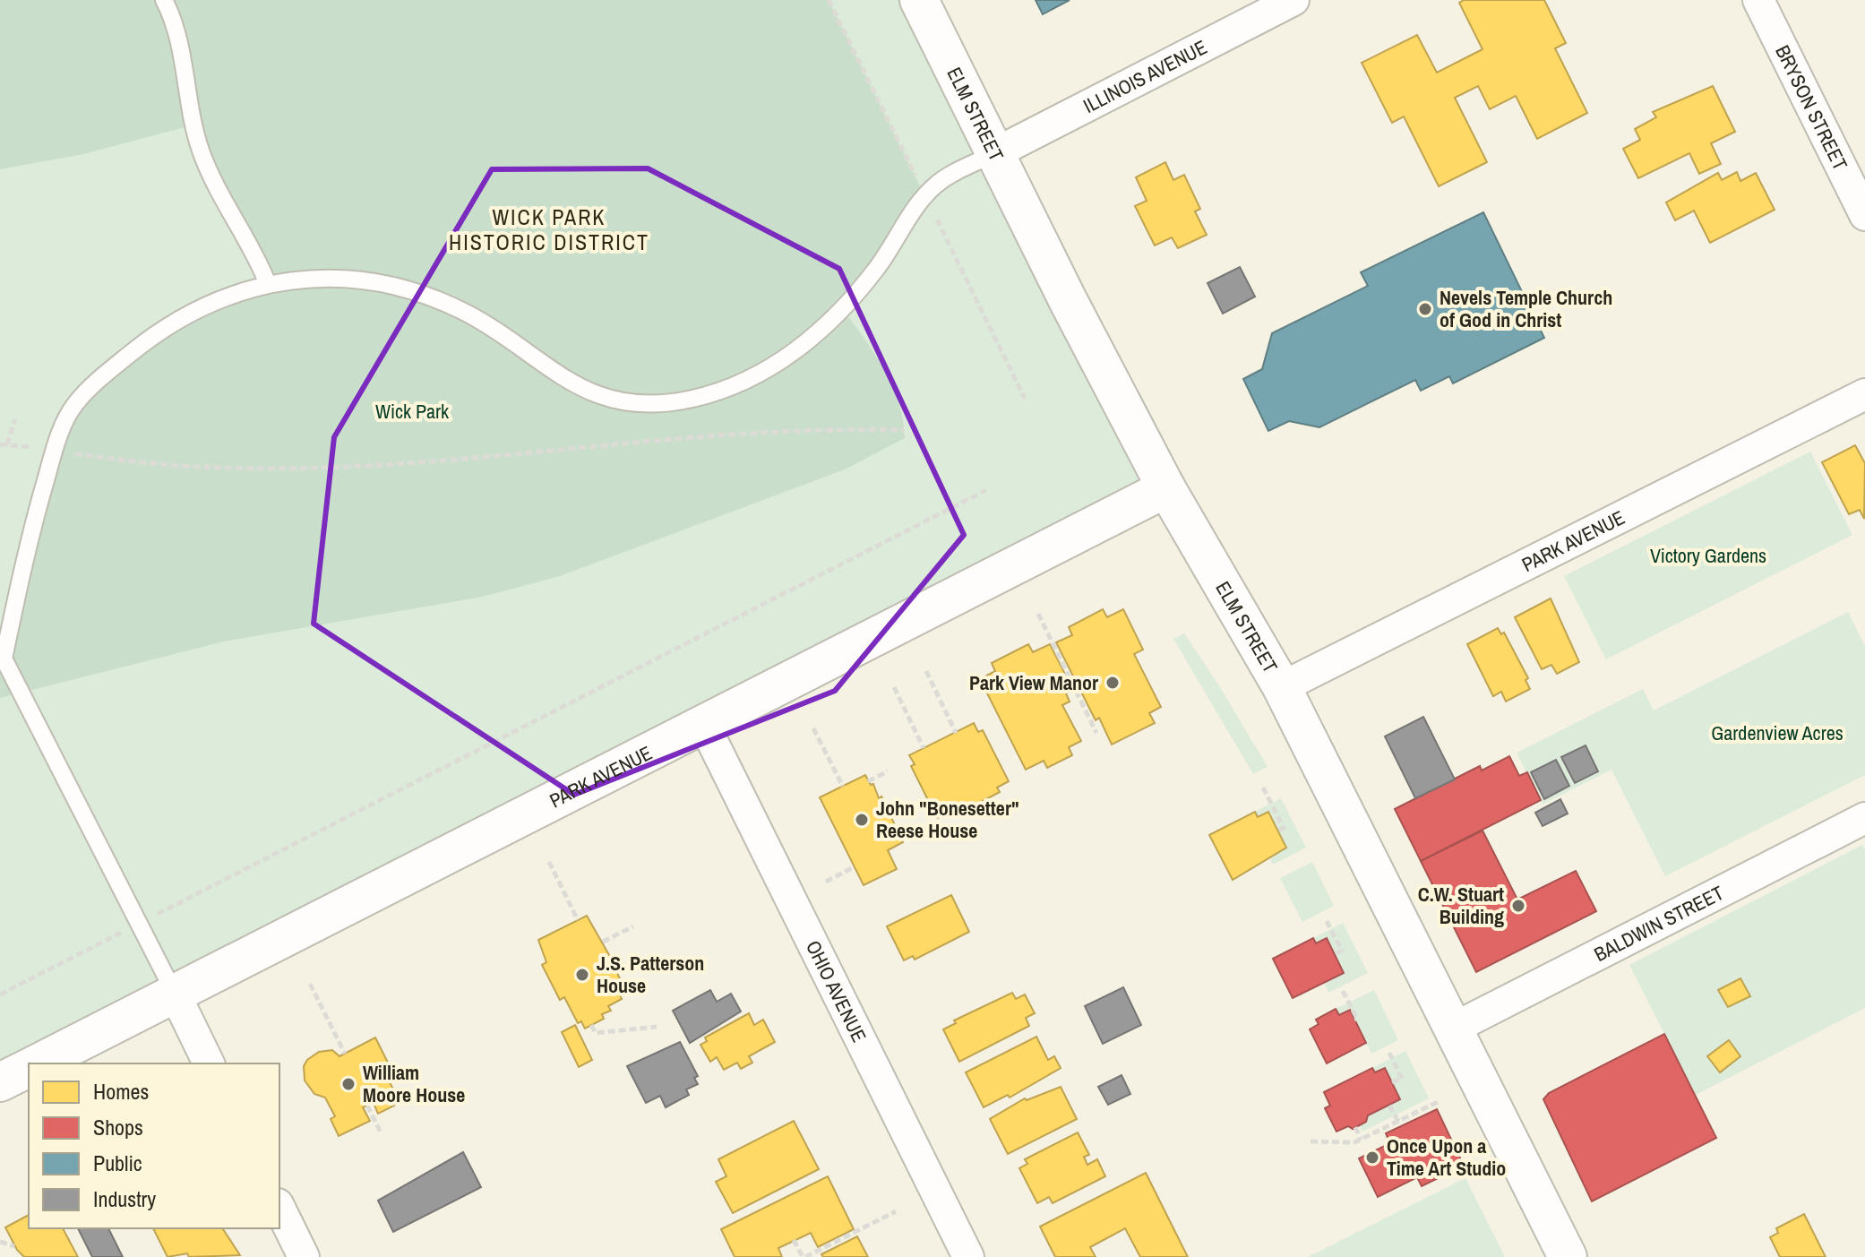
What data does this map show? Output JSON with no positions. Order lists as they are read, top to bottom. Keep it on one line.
{"streets":{"street":["ILLINOIS AVENUE","BRYSON STREET","ELM STREET","PARK AVENUE","BALDWIN STREET","OHIO AVENUE"]},"crossings":[["ILLINOIS AVENUE","ELM STREET"],["ELM STREET","PARK AVENUE"],["ELM STREET","BALDWIN STREET"],["PARK AVENUE","OHIO AVENUE"]],"districts":["WICK PARK HISTORIC DISTRICT"],"parks":["Wick Park","Victory Gardens","Gardenview Acres"],"places":["Nevels Temple Church of God in Christ","Park View Manor","John \"Bonesetter\" Reese House","C.W. Stuart Building","J.S. Patterson House","William Moore House","Once Upon a Time Art Studio"],"legend":["Homes","Shops","Public","Industry"]}
